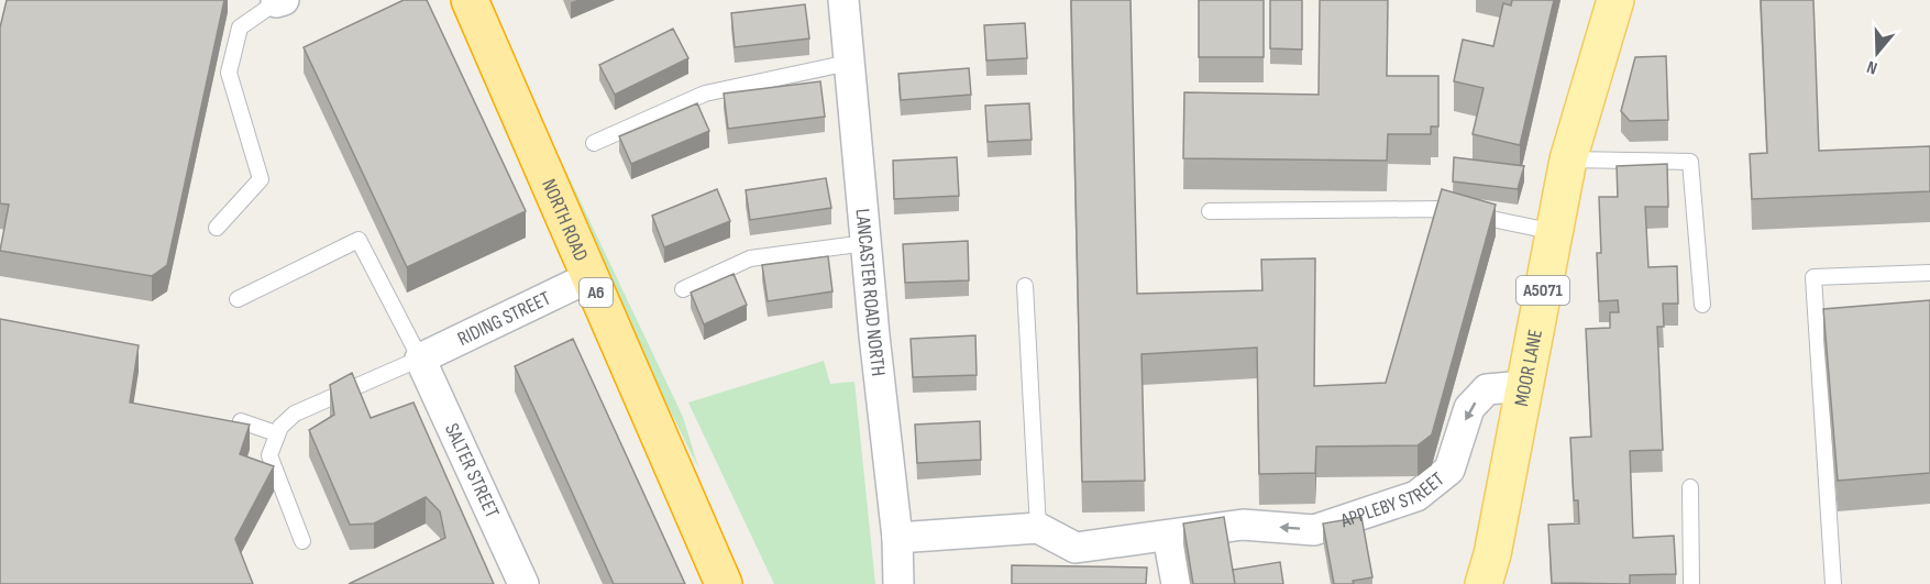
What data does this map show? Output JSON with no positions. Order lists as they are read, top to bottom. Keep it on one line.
{"streets":{"highway":["NORTH ROAD","A6"],"main road":["A5071","MOOR LANE"],"street":["LANCASTER ROAD NORTH","RIDING STREET","SALTER STREET","APPLEBY STREET"]},"crossings":[["NORTH ROAD","RIDING STREET"],["RIDING STREET","SALTER STREET"],["MOOR LANE","APPLEBY STREET"]],"one_way":["APPLEBY STREET"],"north":"bottom"}
